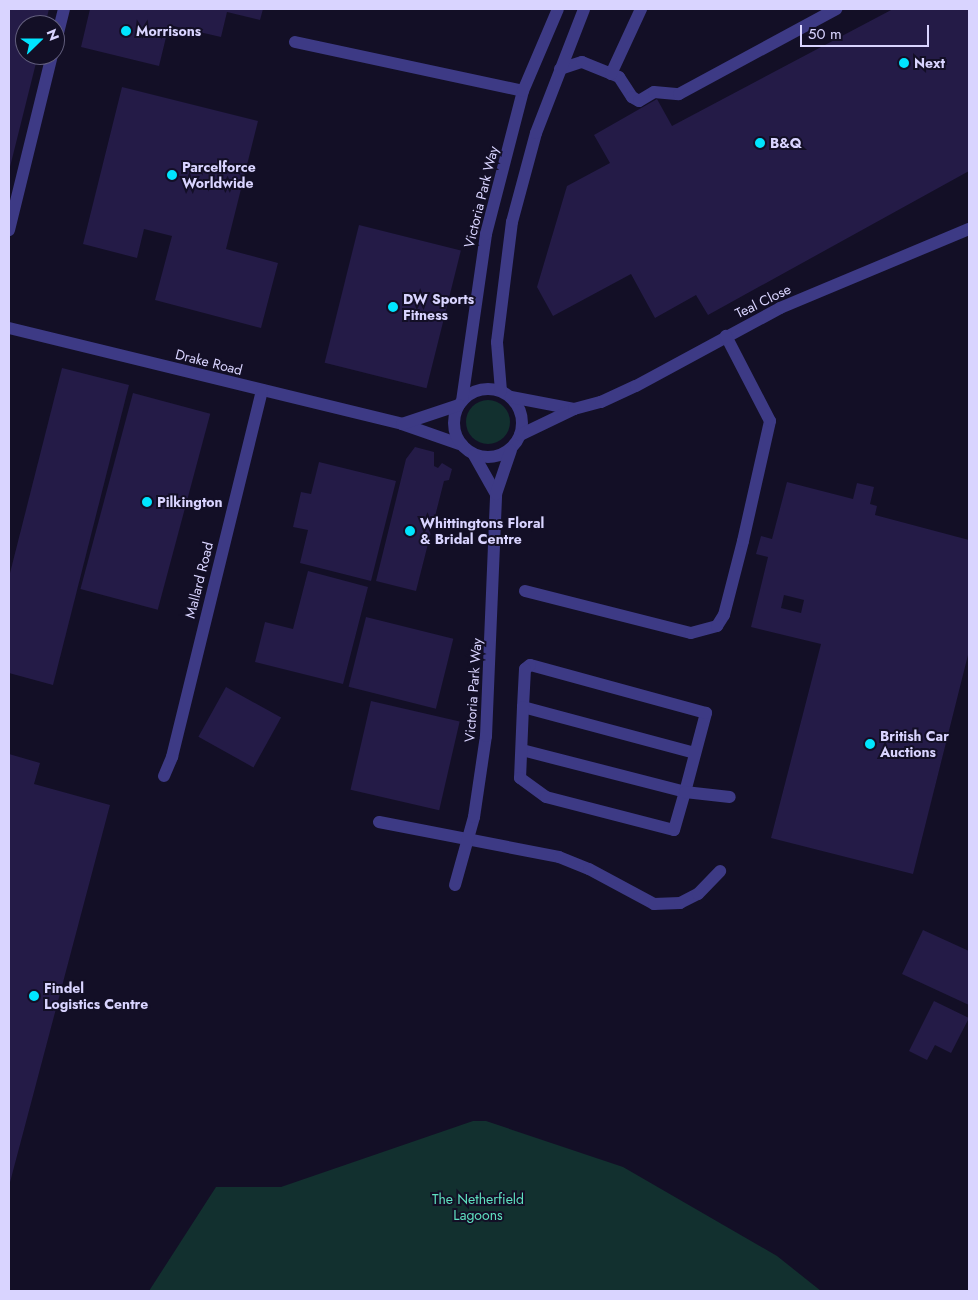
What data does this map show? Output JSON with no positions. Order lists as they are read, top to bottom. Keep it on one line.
{"streets":{"street":["Victoria Park Way","Teal Close","Drake Road","Mallard Road"]},"crossings":[["Victoria Park Way","Teal Close"],["Victoria Park Way","Drake Road"],["Teal Close","Drake Road"],["Drake Road","Mallard Road"]],"parks":["The Netherfield Lagoons"],"places":["Morrisons","Next","B&Q","Parcelforce Worldwide","DW Sports Fitness","Pilkington","Whittingtons Floral & Bridal Centre","British Car Auctions","Findel Logistics Centre"],"scale_bar":"50 m","north":"right"}
